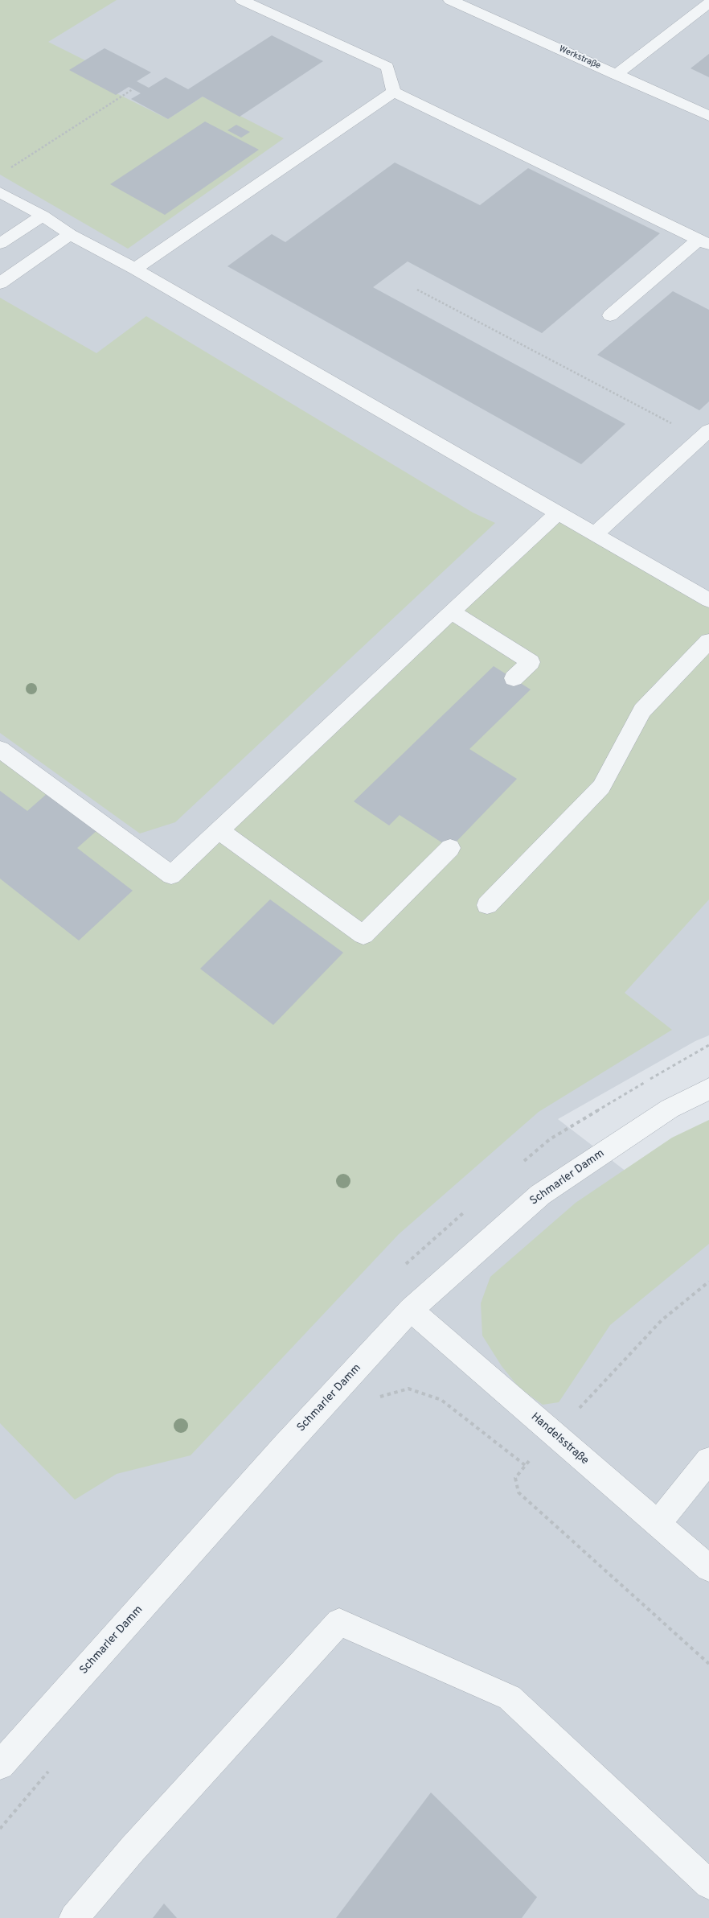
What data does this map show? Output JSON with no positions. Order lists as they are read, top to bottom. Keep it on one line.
{"streets":{"street":["Werkstraße","Schmarler Damm","Handelsstraße"]},"crossings":[["Schmarler Damm","Handelsstraße"]]}
